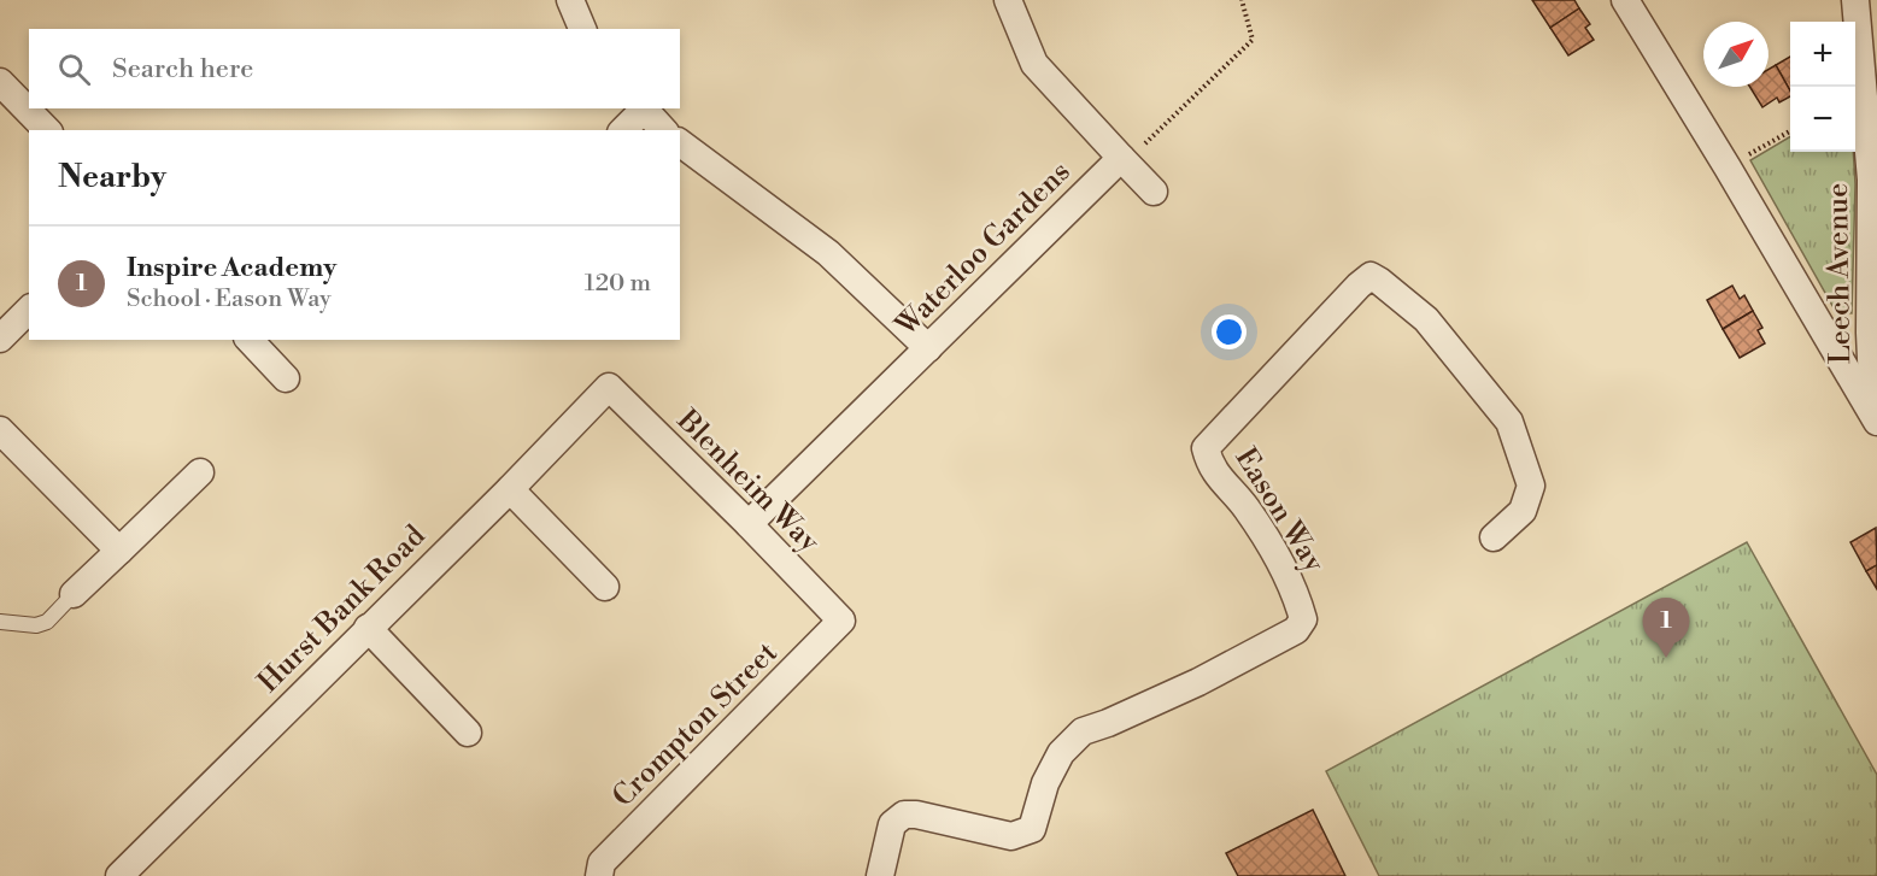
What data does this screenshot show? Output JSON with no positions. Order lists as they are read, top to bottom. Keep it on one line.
{"streets":{"street":["Waterloo Gardens","Leech Avenue","Blenheim Way","Eason Way","Hurst Bank Road","Crompton Street"]},"crossings":[["Waterloo Gardens","Blenheim Way"],["Blenheim Way","Hurst Bank Road"],["Blenheim Way","Crompton Street"]],"north":"top right","page":{"map_buttons":["+","−"],"search":"Search here","heading":"Nearby","list":[{"mark":"1","name":"Inspire Academy","note":"School · Eason Way","value":"120 m"}],"pins":"1"}}
